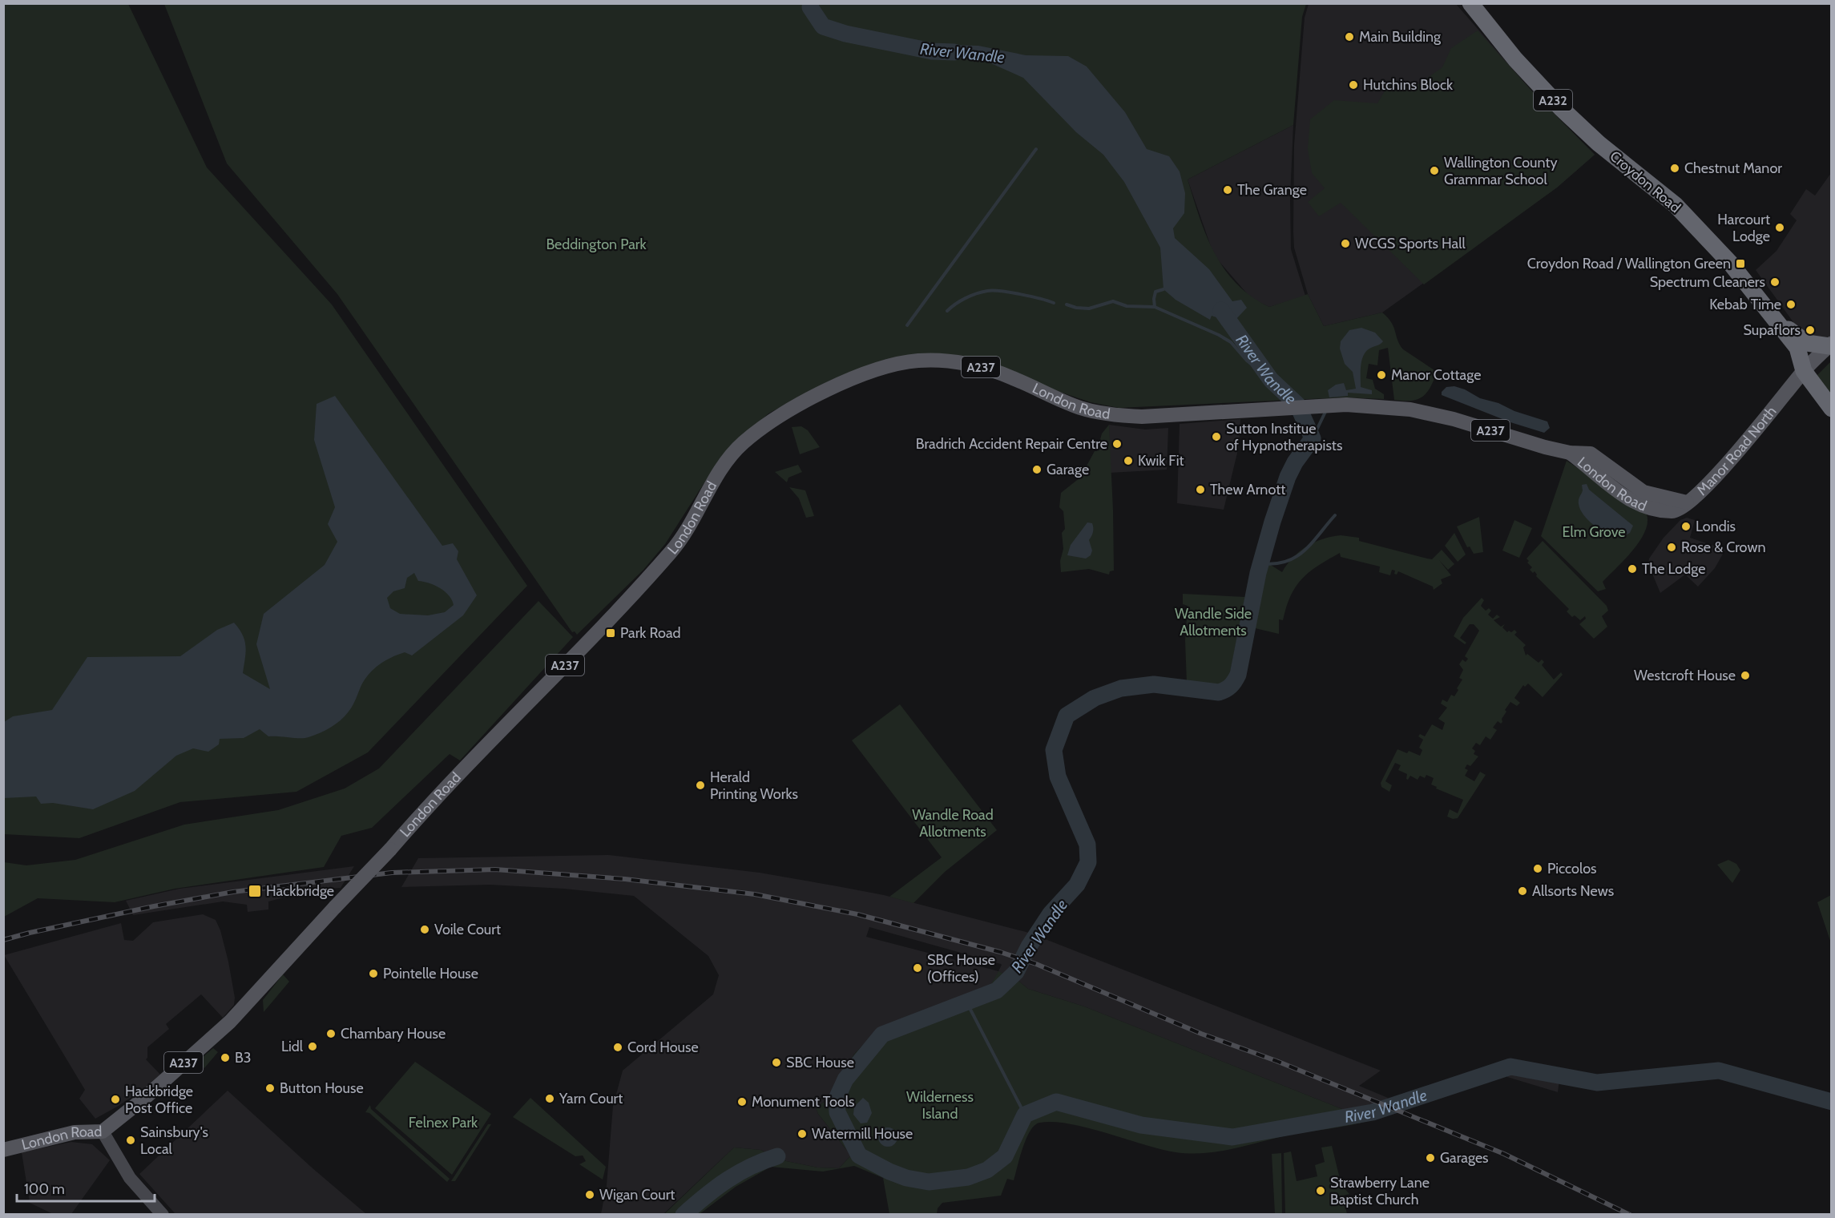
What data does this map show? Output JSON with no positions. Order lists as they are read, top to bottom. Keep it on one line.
{"streets":{"highway":["A232","Croydon Road"],"main road":["A237","London Road","Manor Road North"]},"crossings":[["A232","Croydon Road"],["A232","A237"],["A232","Manor Road North"],["Croydon Road","A237"],["Croydon Road","Manor Road North"],["A237","Manor Road North"],["London Road","Manor Road North"]],"water":["River Wandle"],"parks":["Beddington Park","Elm Grove","Wandle Side Allotments","Wandle Road Allotments","Wilderness Island","Felnex Park"],"places":{"other":["Main Building","Hutchins Block","Chestnut Manor","Wallington County Grammar School","The Grange","Harcourt Lodge","WCGS Sports Hall","Spectrum Cleaners","Kebab Time","Supaflors","Manor Cottage","Sutton Institue of Hypnotherapists","Bradrich Accident Repair Centre","Kwik Fit","Garage","Thew Arnott","Londis","Rose & Crown","The Lodge","Westcroft House","Herald Printing Works","Piccolos","Allsorts News","Voile Court","SBC House (Offices)","Pointelle House","Chambary House","Lidl","Cord House","B3","SBC House","Button House","Yarn Court","Hackbridge Post Office","Monument Tools","Watermill House","Sainsbury's Local","Garages","Strawberry Lane Baptist Church","Wigan Court"],"transit":["Croydon Road / Wallington Green","Park Road","Hackbridge"]},"scale_bar":"100 m"}
